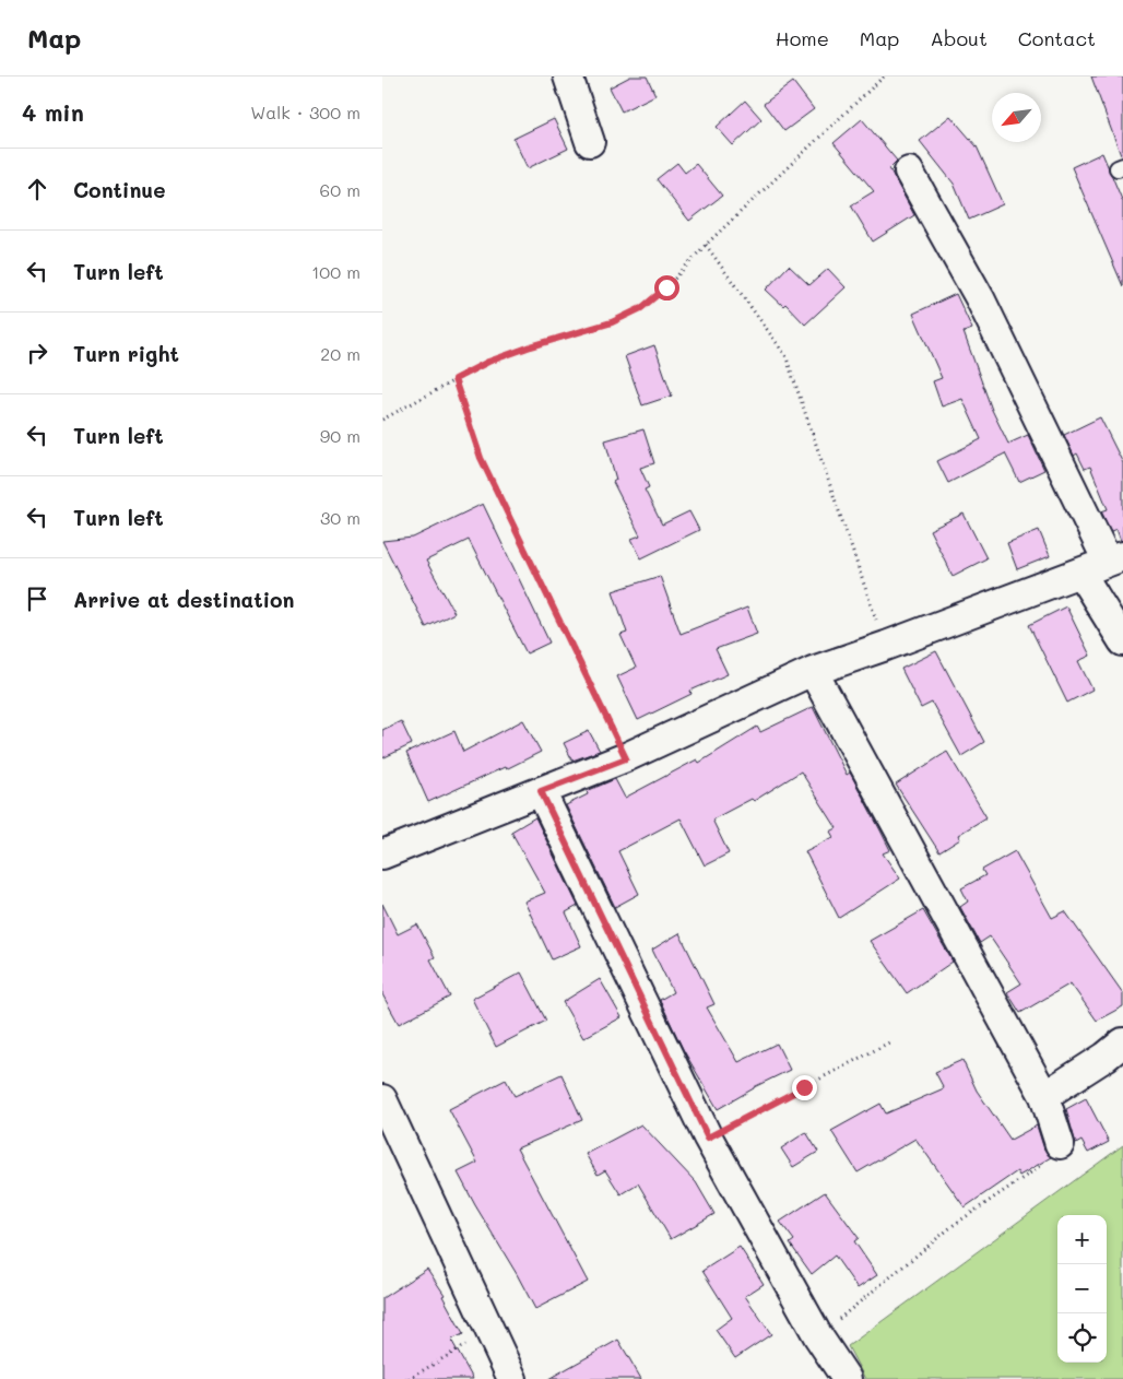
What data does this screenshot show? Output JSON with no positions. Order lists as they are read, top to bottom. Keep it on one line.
{"north":"bottom left","page":{"header":"Map","nav":["Home","Map","About","Contact"],"heading":["4 min","Walk · 300 m"],"list":[["Continue","60 m"],["Turn left","100 m"],["Turn right","20 m"],["Turn left","90 m"],["Turn left","30 m"],"Arrive at destination"],"map_buttons":["+","−"]}}
